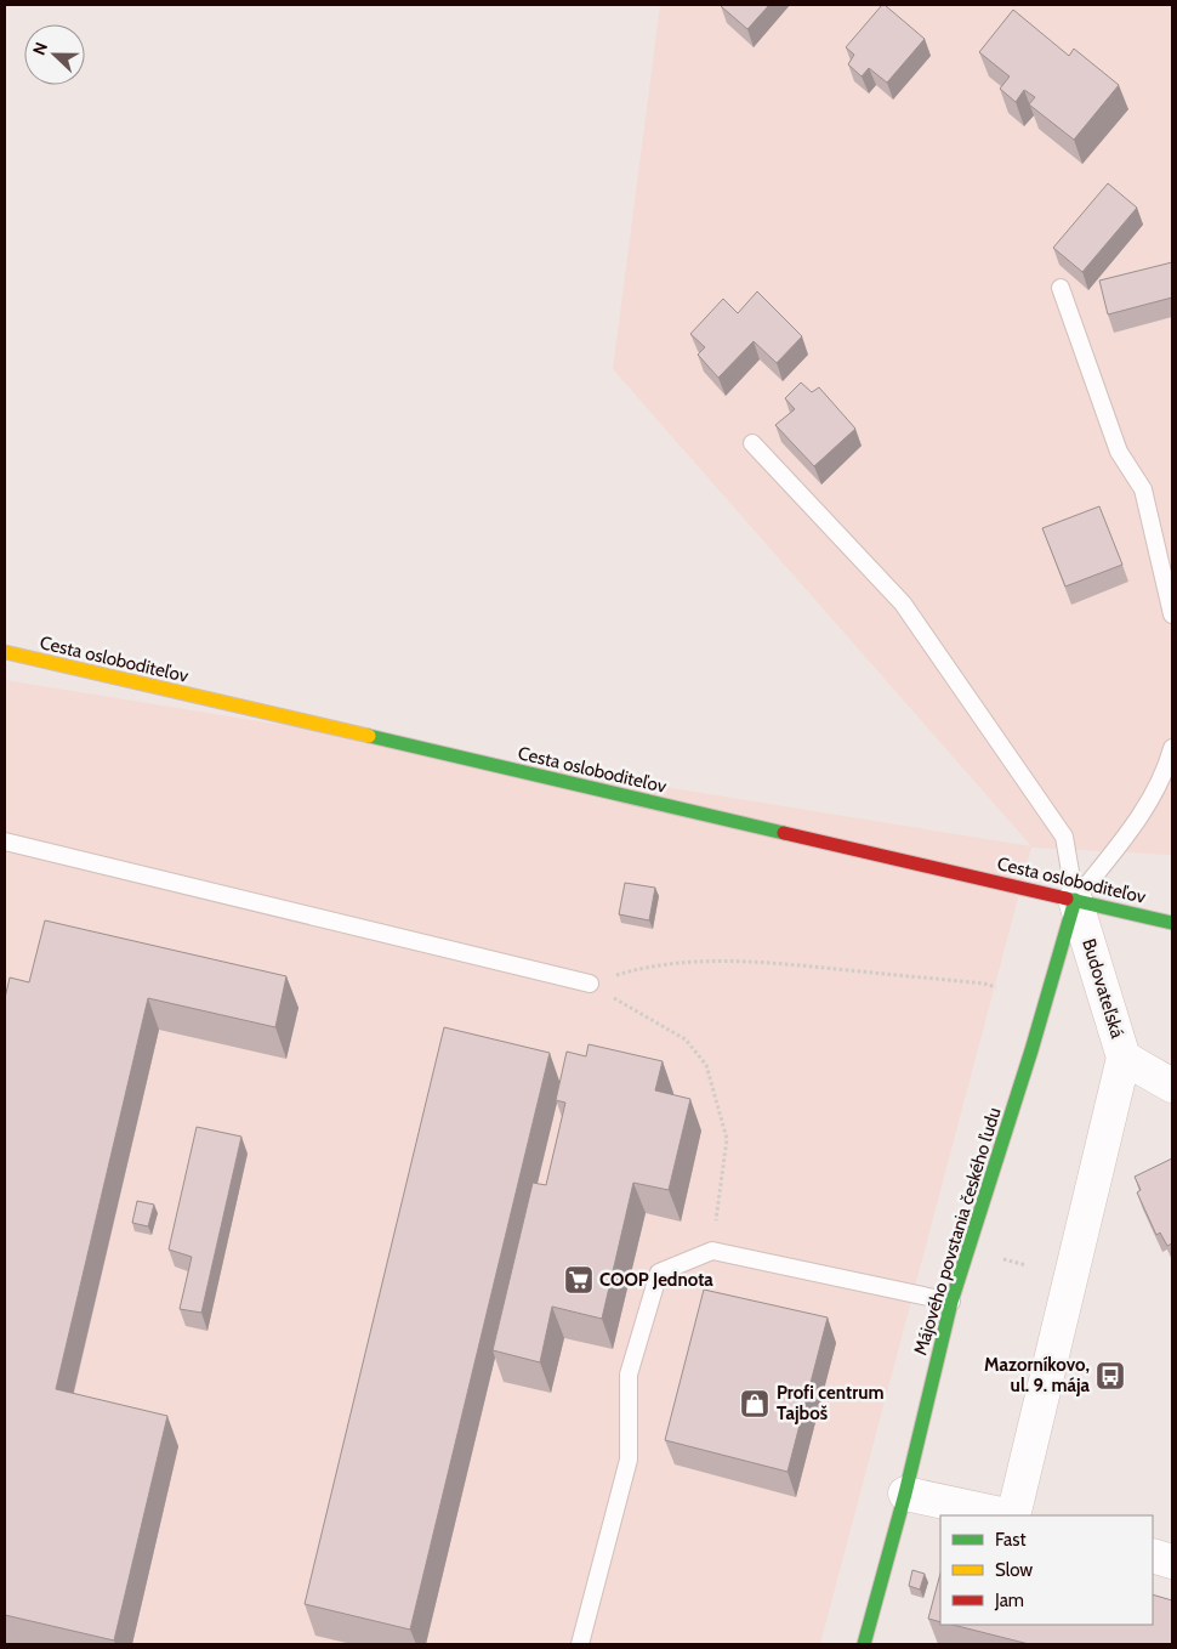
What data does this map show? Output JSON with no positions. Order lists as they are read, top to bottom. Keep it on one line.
{"streets":{"main road":["Cesta osloboditeľov","Májového povstania českého ľudu"],"street":["Budovateľská"]},"crossings":[["Cesta osloboditeľov","Budovateľská"],["Cesta osloboditeľov","Májového povstania českého ľudu"],["Budovateľská","Májového povstania českého ľudu"]],"places":{"supermarket":["COOP Jednota"],"bus stop":["Mazorníkovo, ul. 9. mája"],"shop":["Profi centrum Tajboš"]},"legend":["Fast","Slow","Jam"],"north":"left"}
